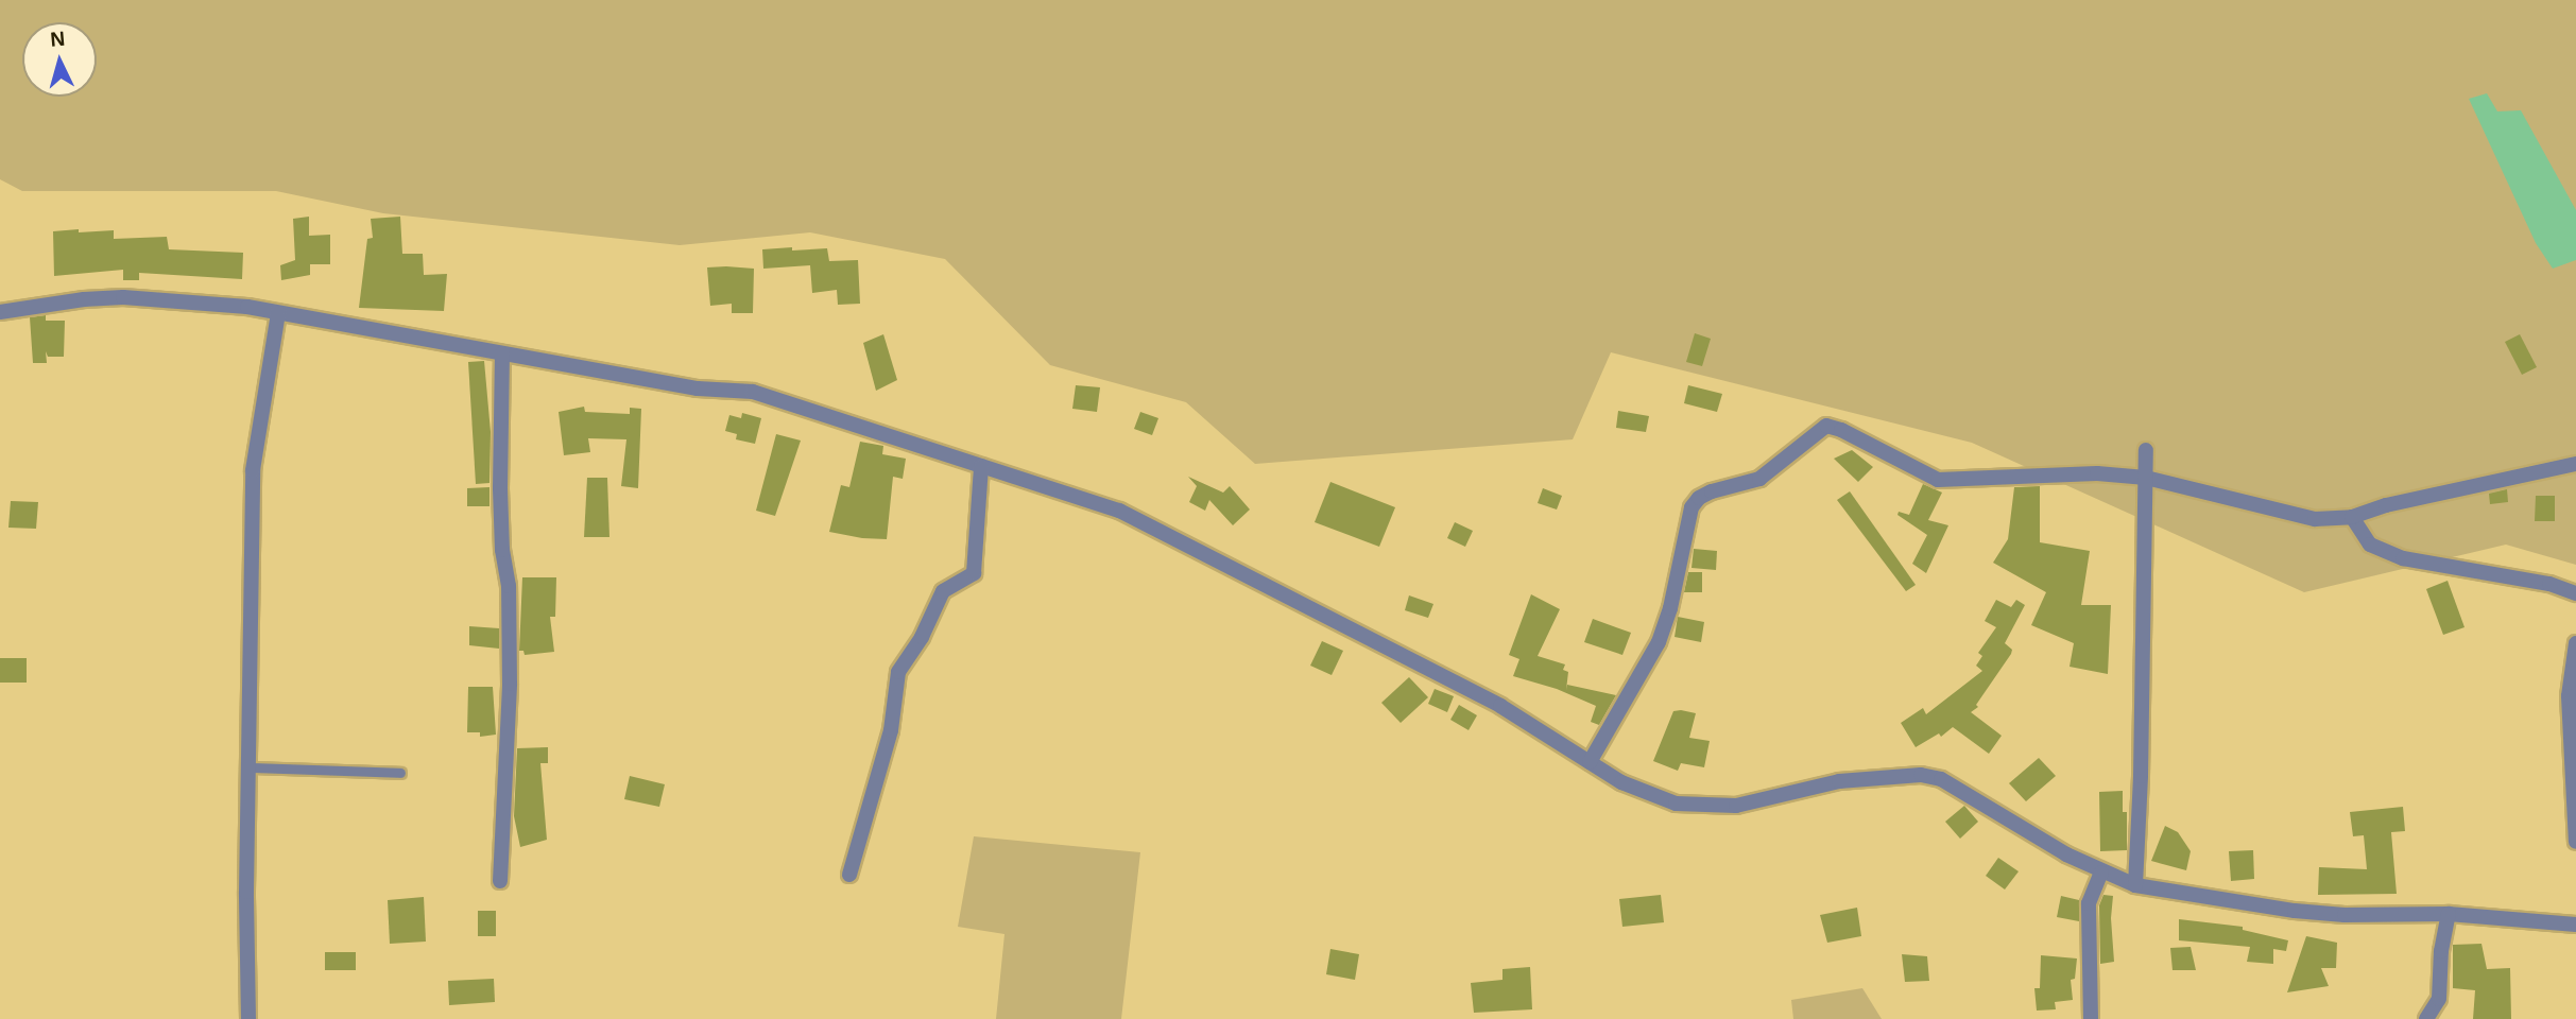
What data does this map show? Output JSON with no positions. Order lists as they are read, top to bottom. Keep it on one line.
{"north":"top"}
